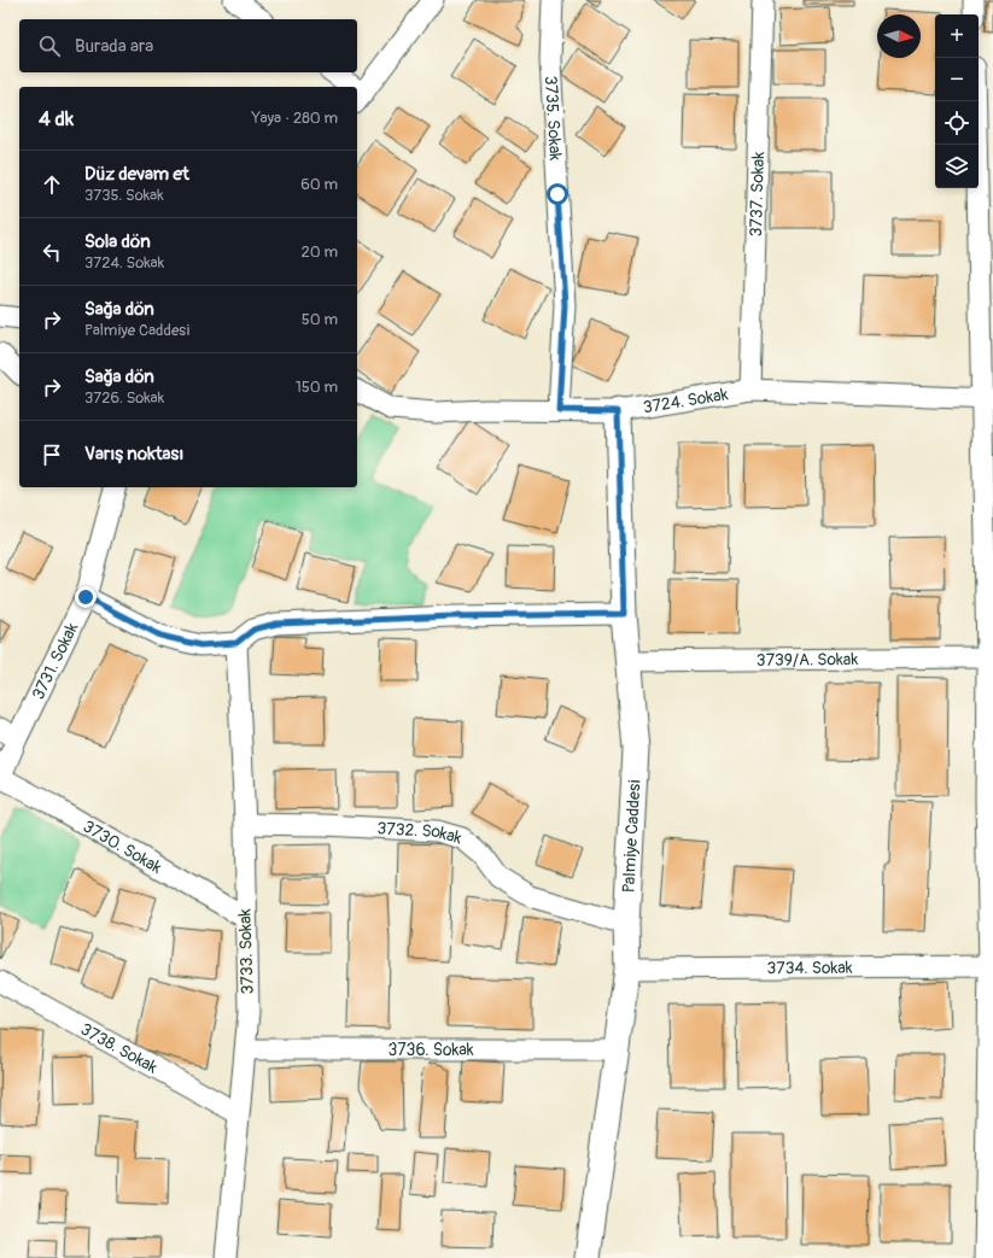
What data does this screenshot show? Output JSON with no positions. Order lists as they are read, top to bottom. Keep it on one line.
{"streets":{"street":["3735. Sokak","3737. Sokak","3724. Sokak","3739/A. Sokak","3731. Sokak","3732. Sokak","Palmiye Caddesi","3730. Sokak","3733. Sokak","3734. Sokak","3738. Sokak","3736. Sokak"]},"crossings":[["3735. Sokak","3724. Sokak"],["3737. Sokak","3724. Sokak"],["3724. Sokak","Palmiye Caddesi"],["3739/A. Sokak","Palmiye Caddesi"],["3731. Sokak","3730. Sokak"],["3732. Sokak","Palmiye Caddesi"],["3732. Sokak","3733. Sokak"],["Palmiye Caddesi","3734. Sokak"],["Palmiye Caddesi","3736. Sokak"],["3730. Sokak","3733. Sokak"],["3733. Sokak","3738. Sokak"],["3733. Sokak","3736. Sokak"]],"north":"right","page":{"map_buttons":["+","−"],"search":"Burada ara","heading":["4 dk","Yaya · 280 m"],"list":[["Düz devam et","3735. Sokak","60 m"],["Sola dön","3724. Sokak","20 m"],["Sağa dön","Palmiye Caddesi","50 m"],["Sağa dön","3726. Sokak","150 m"],"Varış noktası"]}}
